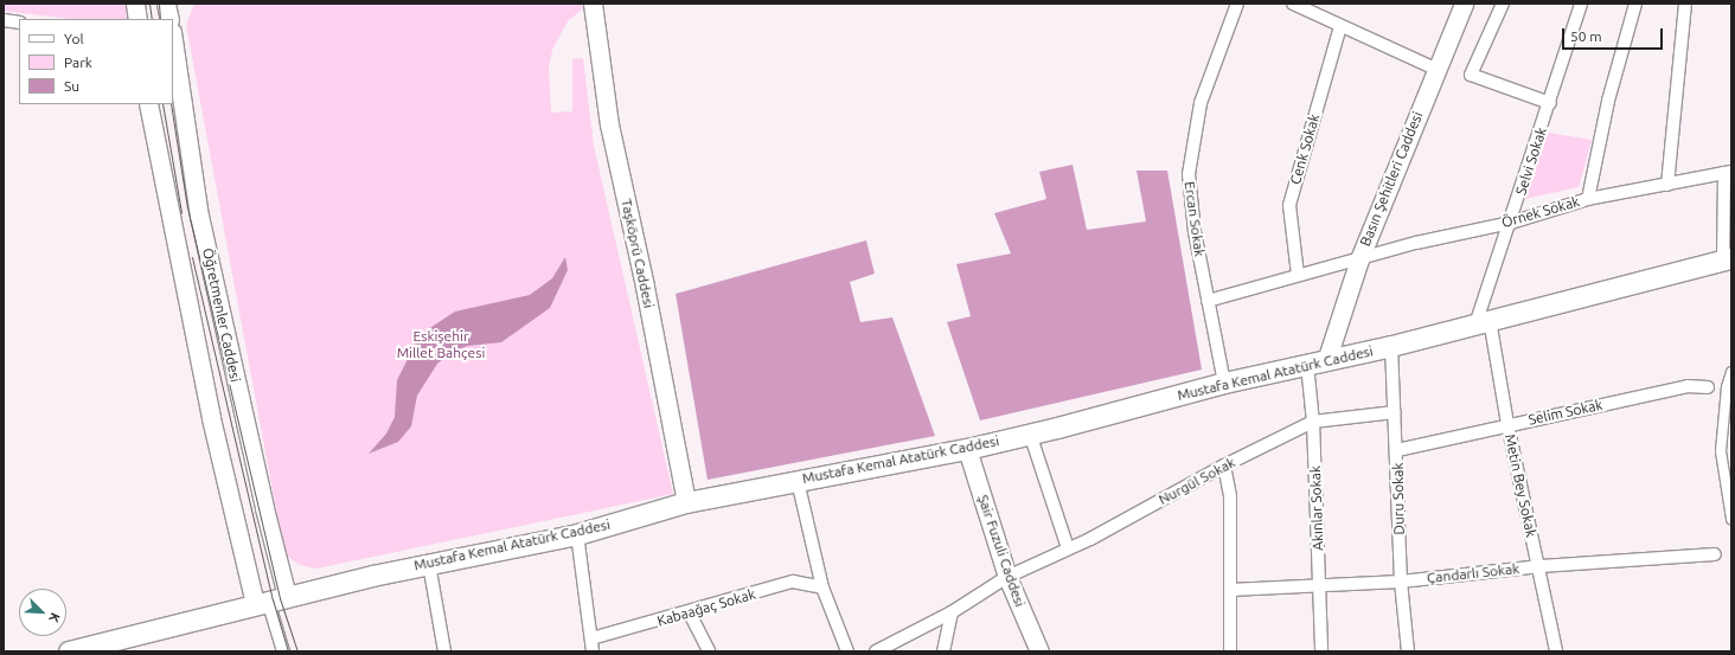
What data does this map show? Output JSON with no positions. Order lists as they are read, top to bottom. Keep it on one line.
{"streets":{"main road":["Basın Şehitleri Caddesi","Taşköprü Caddesi","Öğretmenler Caddesi","Mustafa Kemal Atatürk Caddesi","Şair Fuzuli Caddesi"],"street":["Cenk Sokak","Selvi Sokak","Örnek Sokak","Ercan Sokak","Selim Sokak","Nurgül Sokak","Metin Bey Sokak","Duru Sokak","Akınlar Sokak","Çandarlı Sokak","Kabaağaç Sokak"]},"crossings":[["Cenk Sokak","Örnek Sokak"],["Selvi Sokak","Örnek Sokak"],["Selvi Sokak","Mustafa Kemal Atatürk Caddesi"],["Selvi Sokak","Metin Bey Sokak"],["Basın Şehitleri Caddesi","Örnek Sokak"],["Basın Şehitleri Caddesi","Mustafa Kemal Atatürk Caddesi"],["Örnek Sokak","Ercan Sokak"],["Örnek Sokak","Mustafa Kemal Atatürk Caddesi"],["Ercan Sokak","Mustafa Kemal Atatürk Caddesi"],["Taşköprü Caddesi","Mustafa Kemal Atatürk Caddesi"],["Öğretmenler Caddesi","Mustafa Kemal Atatürk Caddesi"],["Mustafa Kemal Atatürk Caddesi","Metin Bey Sokak"],["Mustafa Kemal Atatürk Caddesi","Duru Sokak"],["Mustafa Kemal Atatürk Caddesi","Akınlar Sokak"],["Mustafa Kemal Atatürk Caddesi","Şair Fuzuli Caddesi"],["Selim Sokak","Metin Bey Sokak"],["Selim Sokak","Duru Sokak"],["Nurgül Sokak","Duru Sokak"],["Nurgül Sokak","Akınlar Sokak"],["Nurgül Sokak","Şair Fuzuli Caddesi"],["Metin Bey Sokak","Çandarlı Sokak"],["Duru Sokak","Çandarlı Sokak"],["Akınlar Sokak","Çandarlı Sokak"]],"parks":["Eskişehir Millet Bahçesi"],"legend":["Yol","Park","Su"],"scale_bar":"50 m","north":"bottom right"}
